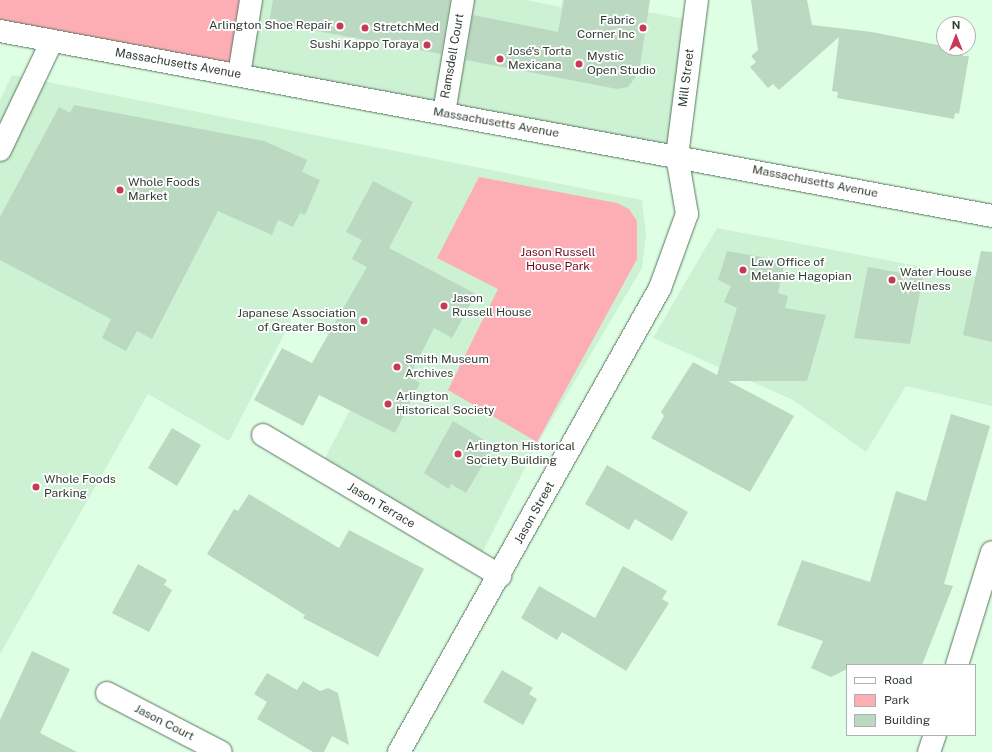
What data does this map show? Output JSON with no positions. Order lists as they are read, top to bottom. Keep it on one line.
{"streets":{"street":["Ramsdell Court","Massachusetts Avenue","Mill Street","Jason Terrace","Jason Street","Jason Court"]},"crossings":[["Ramsdell Court","Massachusetts Avenue"],["Massachusetts Avenue","Mill Street"],["Massachusetts Avenue","Jason Street"],["Mill Street","Jason Street"],["Jason Terrace","Jason Street"]],"parks":["Jason Russell House Park"],"places":["Arlington Shoe Repair","StretchMed","Fabric Corner Inc","Sushi Kappo Toraya","José's Torta Mexicana","Mystic Open Studio","Whole Foods Market","Law Office of Melanie Hagopian","Water House Wellness","Jason Russell House","Japanese Association of Greater Boston","Smith Museum Archives","Arlington Historical Society","Arlington Historical Society Building","Whole Foods Parking"],"legend":["Road","Park","Building"],"north":"top"}
